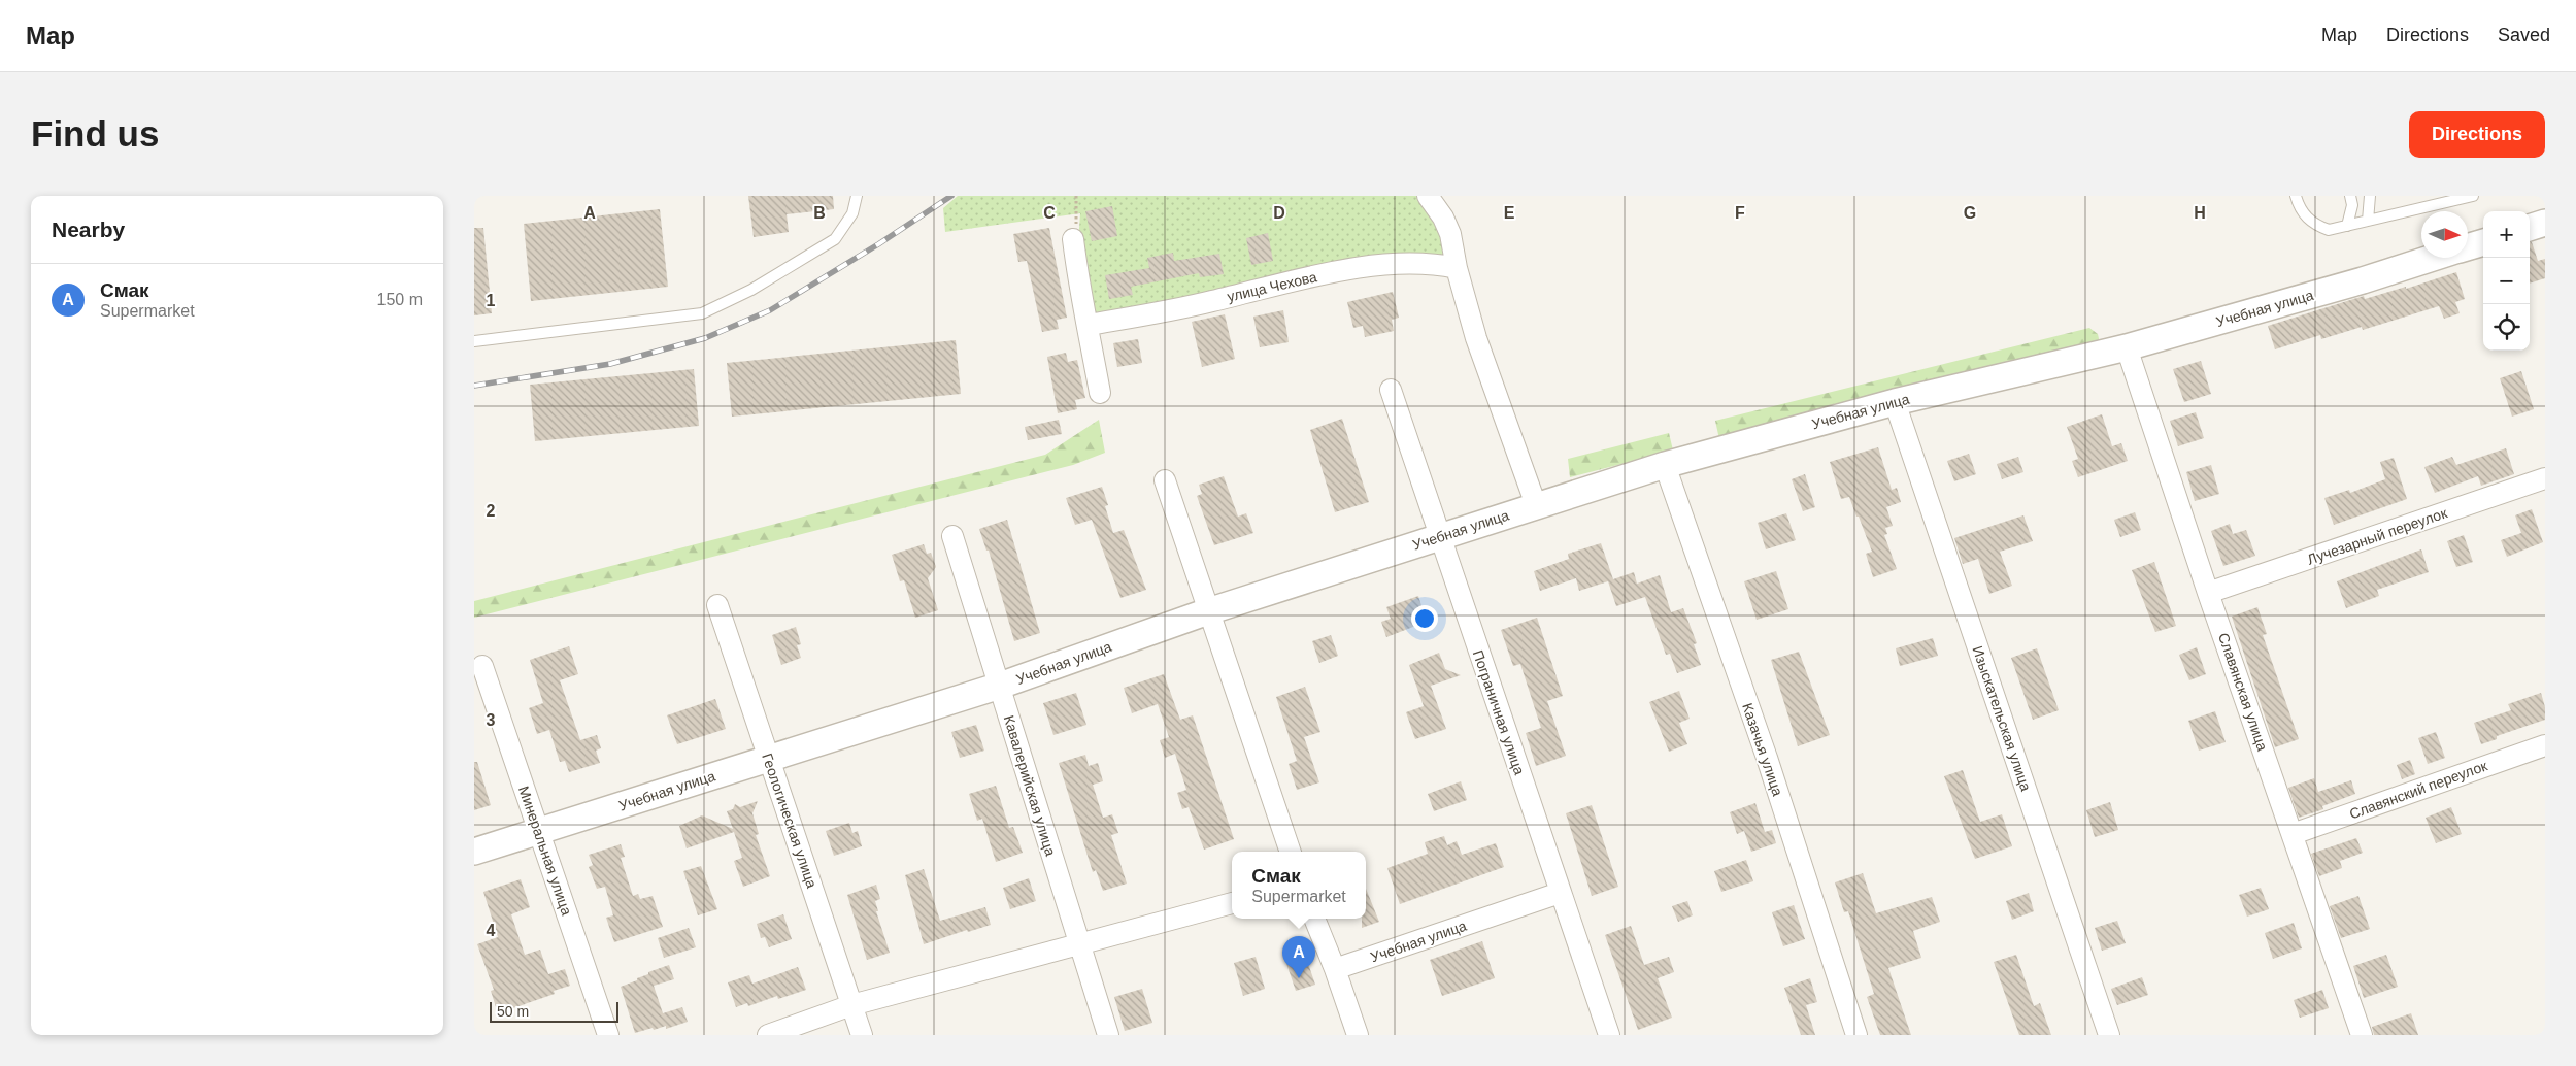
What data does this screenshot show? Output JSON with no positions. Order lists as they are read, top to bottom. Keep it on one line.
{"streets":{"street":["улица Чехова","Учебная улица","Лучезарный переулок","Славянская улица","Пограничная улица","Изыскательская улица","Казачья улица","Кавалерийская улица","Славянский переулок","Геологическая улица","Минеральная улица"]},"crossings":[["Учебная улица","Славянская улица"],["Учебная улица","Пограничная улица"],["Учебная улица","Изыскательская улица"],["Учебная улица","Казачья улица"],["Учебная улица","Кавалерийская улица"],["Учебная улица","Геологическая улица"],["Учебная улица","Минеральная улица"],["Лучезарный переулок","Славянская улица"],["Славянская улица","Славянский переулок"]],"scale_bar":"50 m","north":"right","page":{"header":"Map","nav":["Map","Directions","Saved"],"buttons":"Directions","title":"Find us","heading":"Nearby","map_buttons":["+","−"],"list":[{"mark":"A","name":"Смак","note":"Supermarket","value":"150 m"}],"popup":["Смак","Supermarket"],"pins":"A","scale":"50 m"},"grid":{"columns":["A","B","C","D","E","F","G","H"],"rows":["1","2","3","4"]}}
